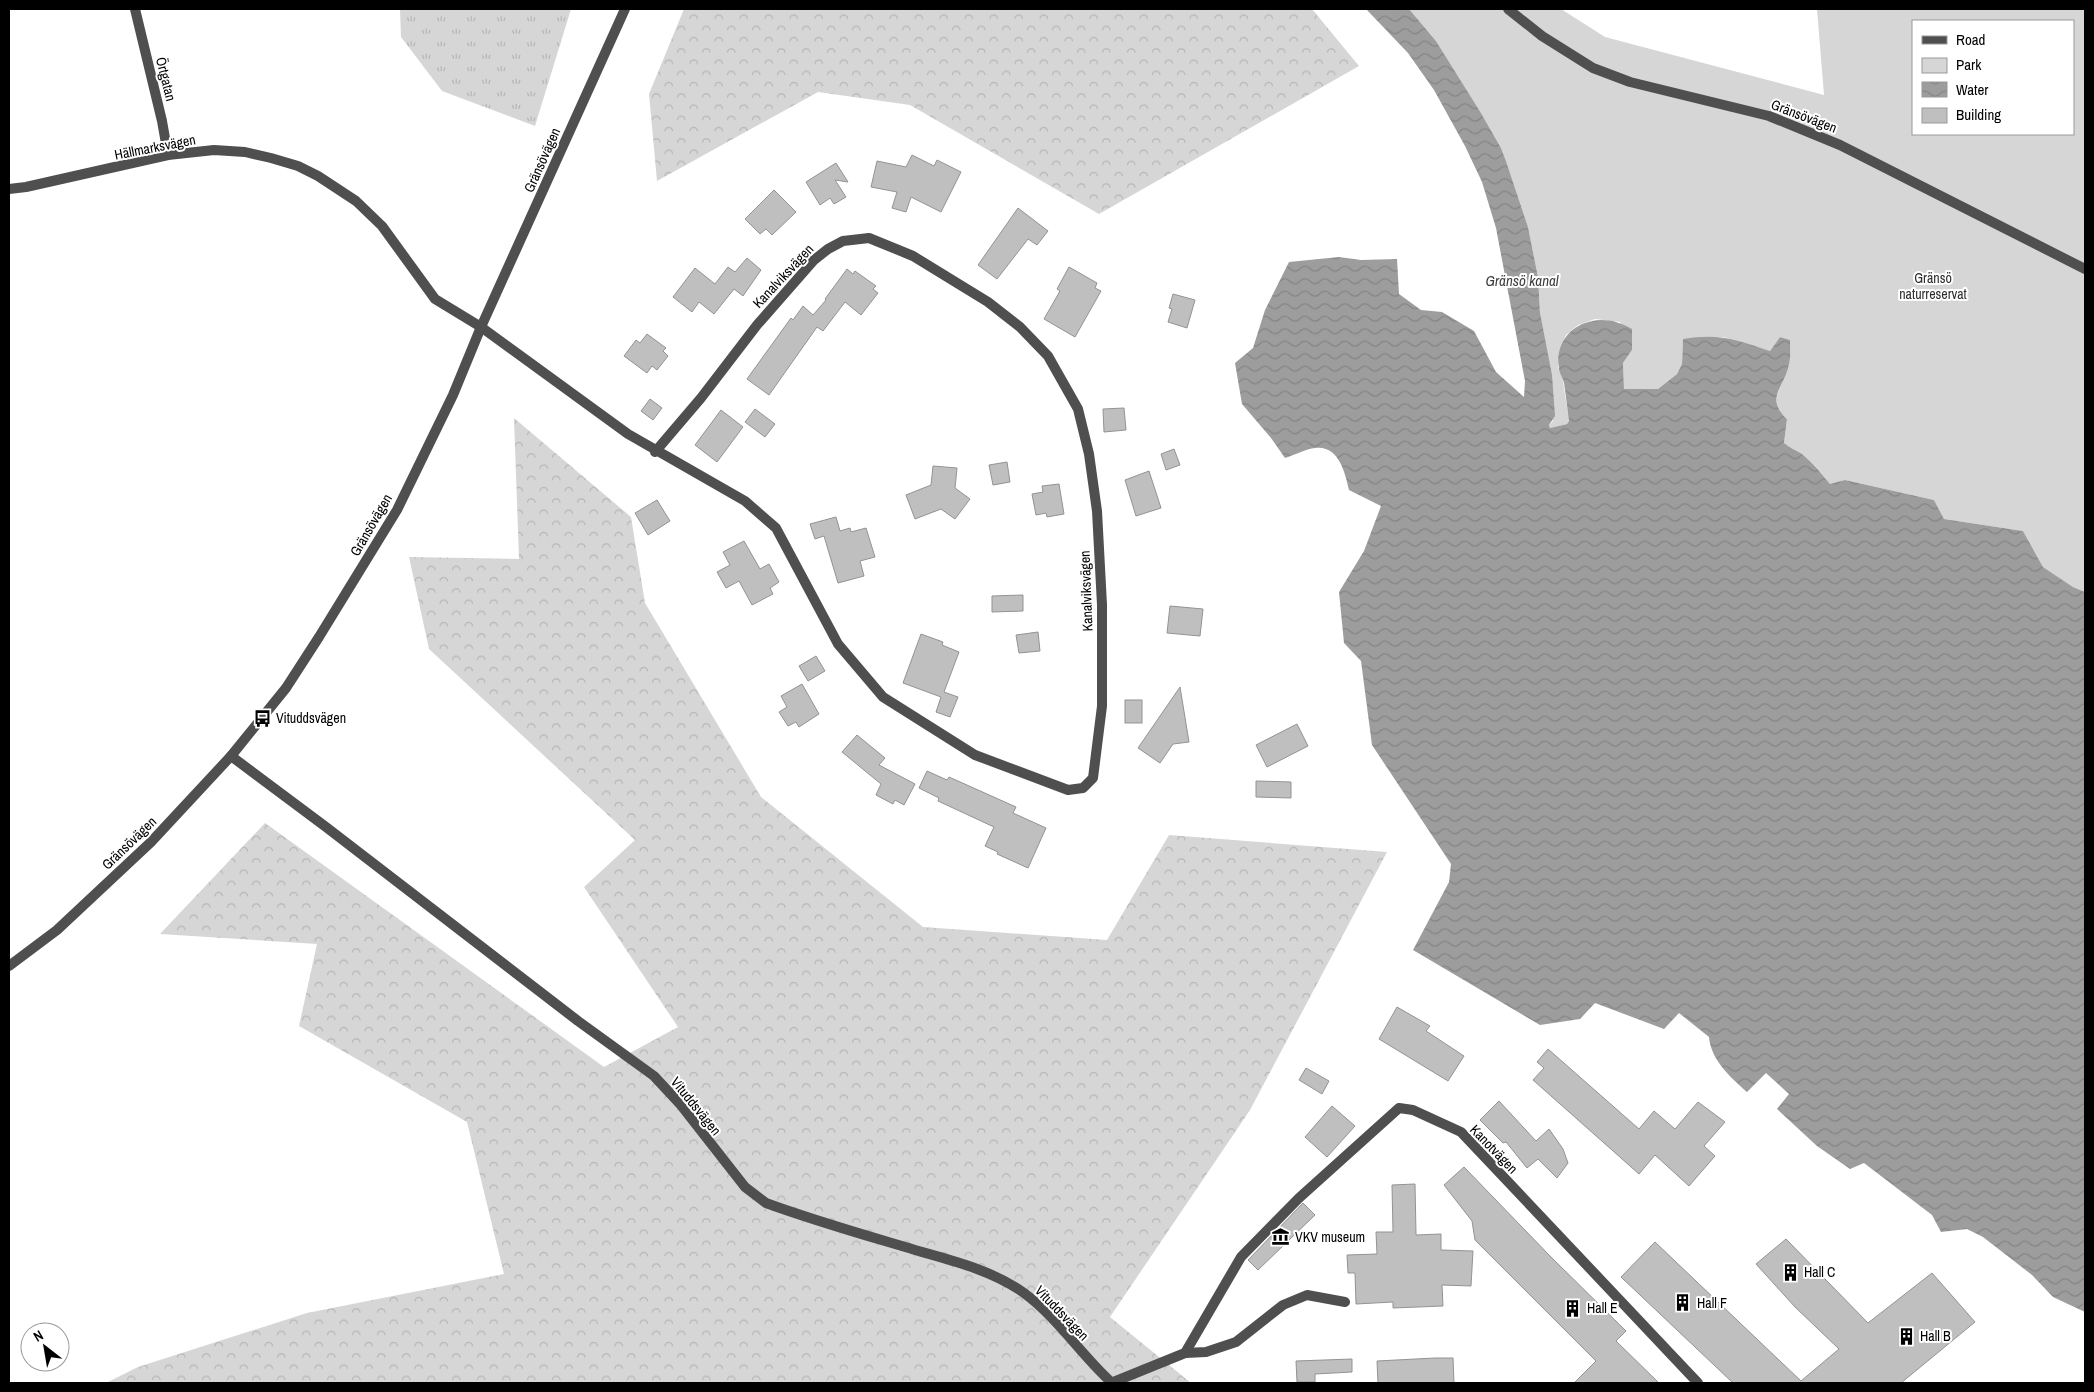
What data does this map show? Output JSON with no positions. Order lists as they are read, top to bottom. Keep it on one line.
{"streets":{"street":["Örtgatan","Gränsövägen","Hällmarksvägen","Kanalviksvägen","Vituddsvägen","Kanotvägen"]},"crossings":[["Örtgatan","Hällmarksvägen"],["Gränsövägen","Hällmarksvägen"],["Gränsövägen","Kanalviksvägen"],["Gränsövägen","Vituddsvägen"],["Hällmarksvägen","Kanalviksvägen"]],"water":["Gränsö kanal"],"parks":["Gränsö naturreservat"],"places":{"bus stop":["Vituddsvägen"],"museum":["VKV museum"],"building":["Hall C","Hall F","Hall E","Hall B"]},"legend":["Road","Park","Water","Building"],"north":"top left"}
